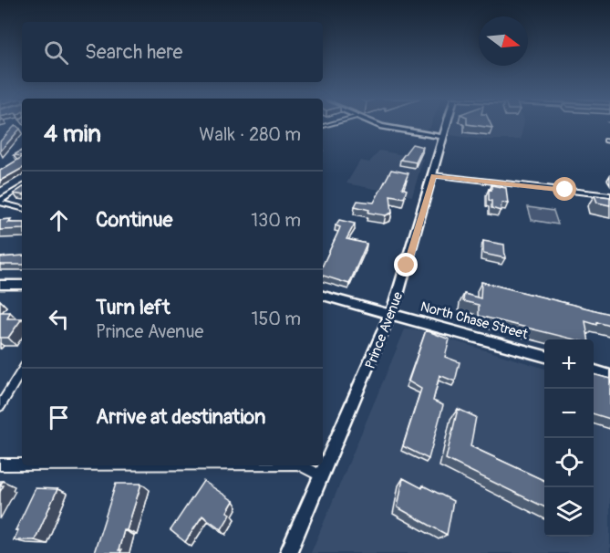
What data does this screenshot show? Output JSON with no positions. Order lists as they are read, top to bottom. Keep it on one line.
{"streets":{"main road":["North Chase Street","Prince Avenue"]},"crossings":[["North Chase Street","Prince Avenue"]],"north":"right","page":{"search":"Search here","heading":["4 min","Walk · 280 m"],"list":[["Continue","130 m"],["Turn left","Prince Avenue","150 m"],"Arrive at destination"],"map_buttons":["+","−"]}}
